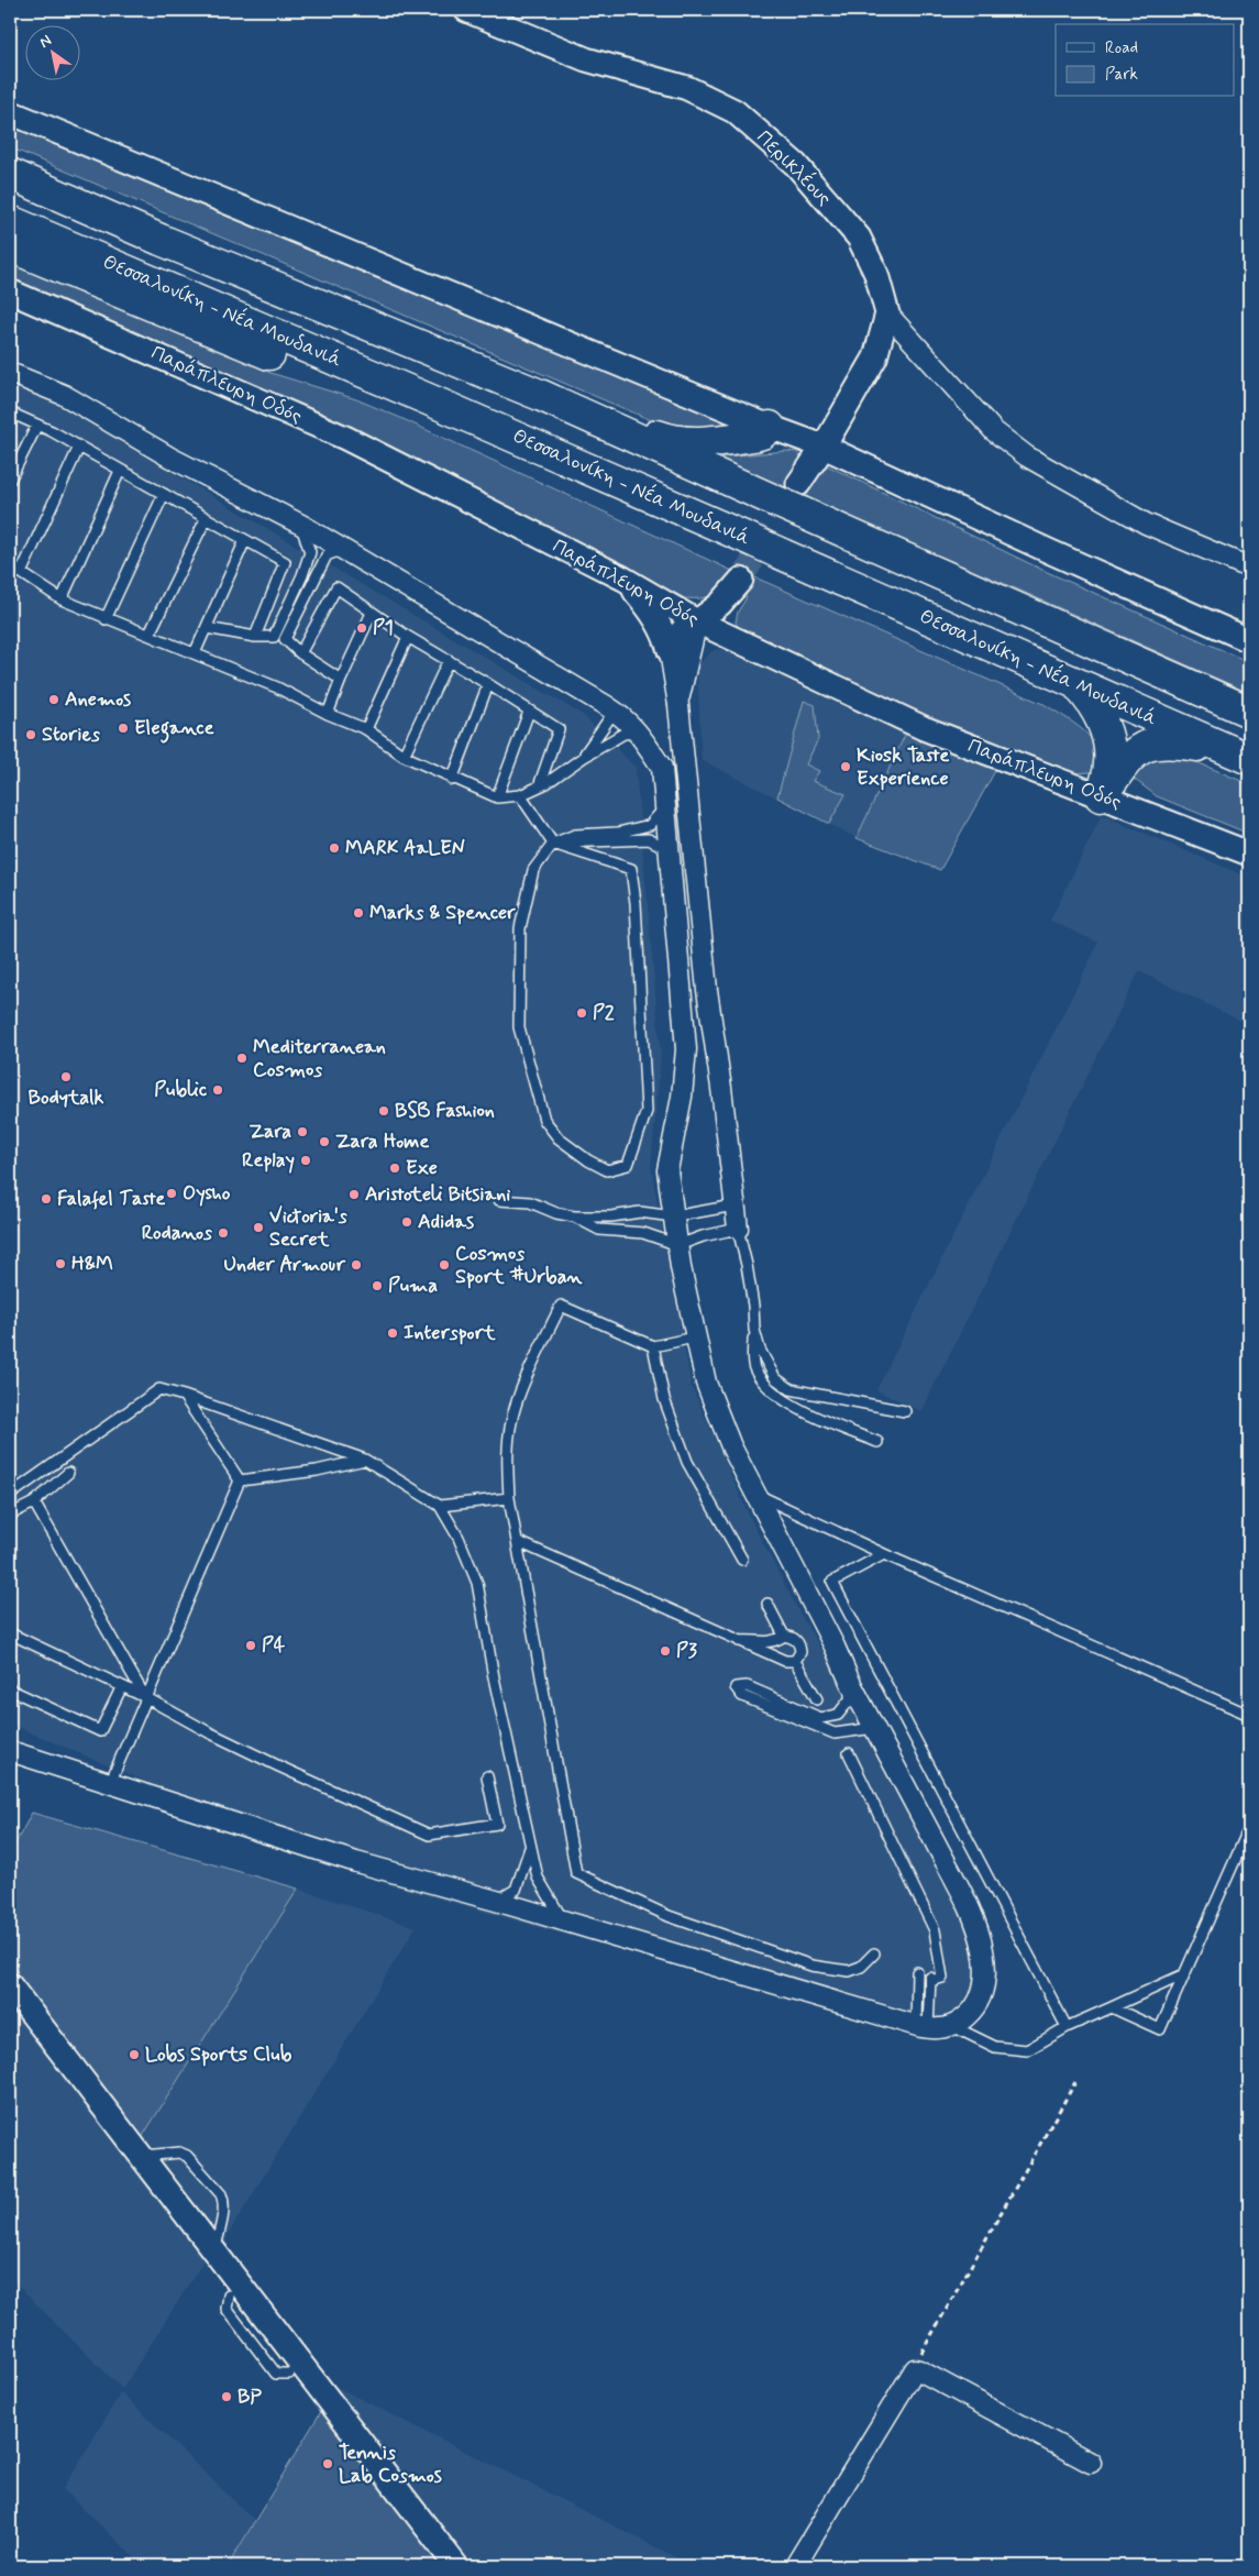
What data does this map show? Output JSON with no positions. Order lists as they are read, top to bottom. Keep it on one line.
{"streets":{"highway":["Θεσσαλονίκη - Νέα Μουδανιά"],"street":["Περικλέους","Παράπλευρη Οδός"]},"places":["P1","Anemos","Elegance","Stories","Kiosk Taste Experience","MARK AaLEN","Marks & Spencer","P2","Mediterranean Cosmos","Bodytalk","Public","BSB Fashion","Zara","Zara Home","Replay","Exe","Oysho","Aristoteli Bitsiani","Falafel Taste","Adidas","Victoria's Secret","Rodanos","H&M","Under Armour","Cosmos Sport #Urban","Puma","Intersport","P4","P3","Lobs Sports Club","BP","Tennis Lab Cosmos"],"legend":["Road","Park"],"north":"top left"}
